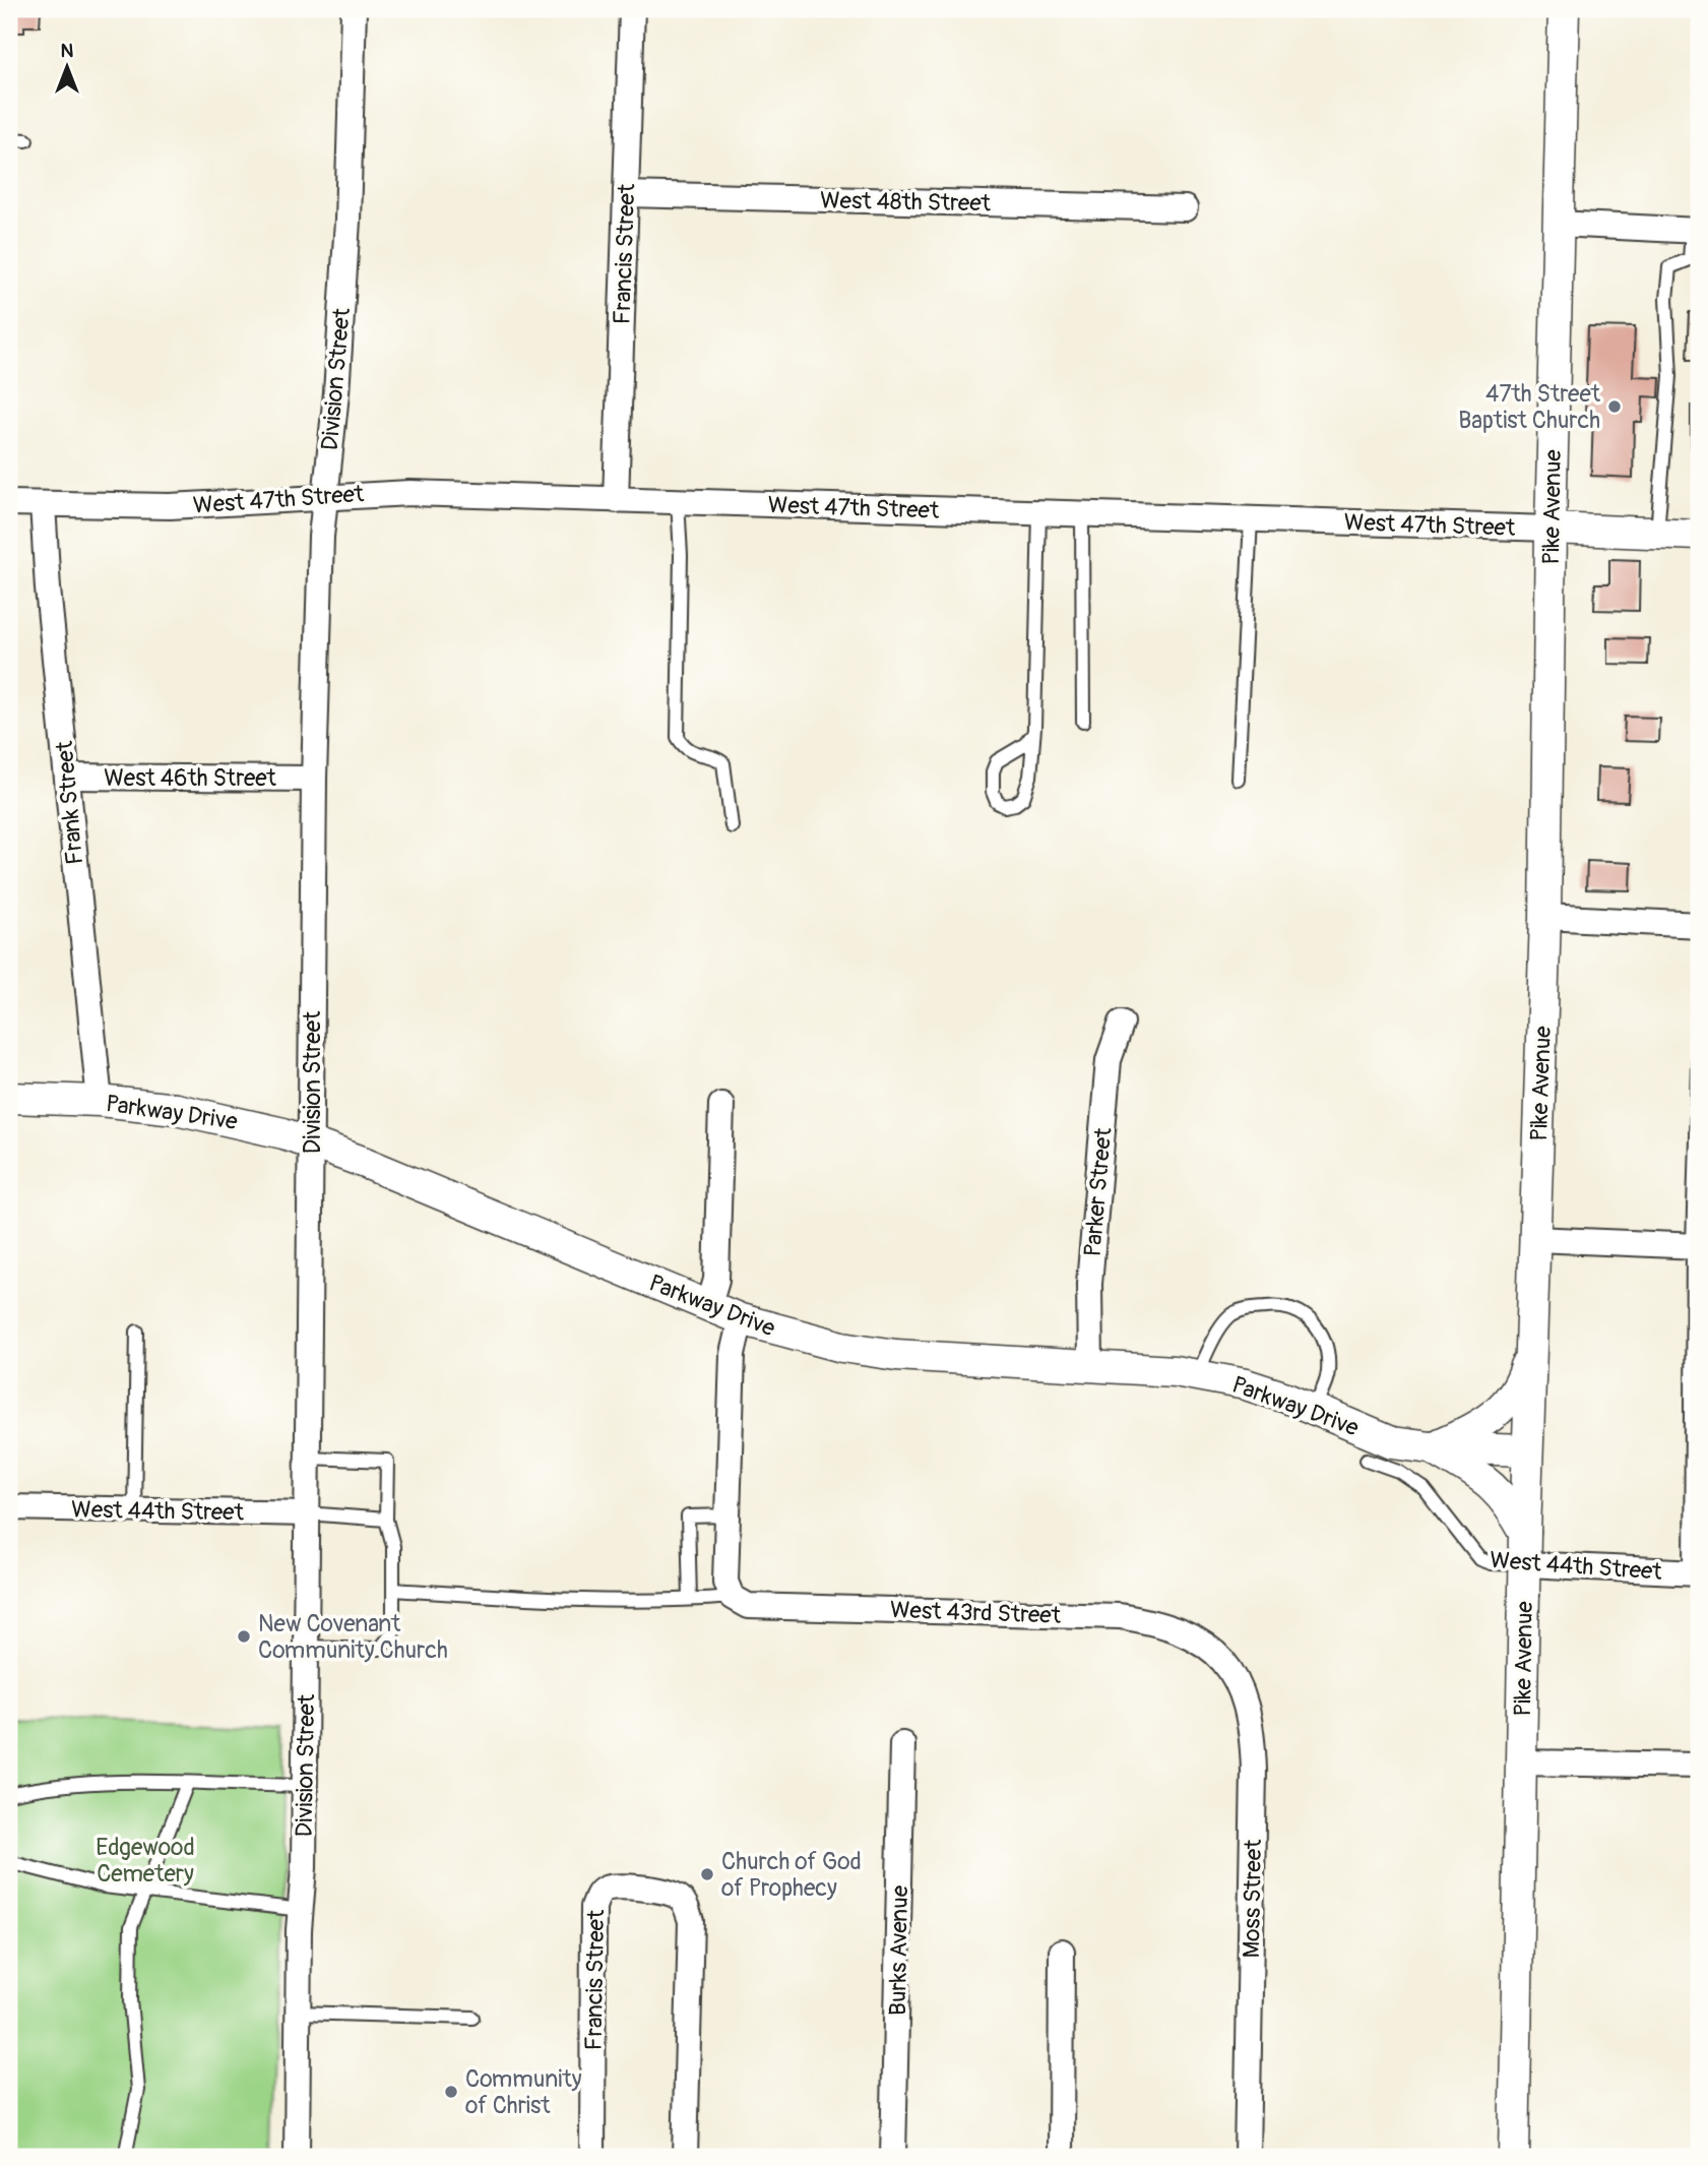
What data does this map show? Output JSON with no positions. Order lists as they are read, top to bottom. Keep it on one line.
{"streets":{"street":["West 48th Street","Francis Street","Division Street","West 47th Street","Pike Avenue","West 46th Street","Frank Street","Parkway Drive","Parker Street","West 44th Street","West 43rd Street","Moss Street","Burks Avenue"]},"crossings":[["West 48th Street","Francis Street"],["Francis Street","West 47th Street"],["Division Street","West 47th Street"],["Division Street","West 46th Street"],["Division Street","Parkway Drive"],["Division Street","West 44th Street"],["West 47th Street","Pike Avenue"],["West 47th Street","Frank Street"],["Pike Avenue","Parkway Drive"],["Pike Avenue","West 44th Street"],["West 46th Street","Frank Street"],["Frank Street","Parkway Drive"],["Parkway Drive","Parker Street"],["West 43rd Street","Moss Street"]],"parks":["Edgewood Cemetery"],"places":["47th Street Baptist Church","New Covenant Community Church","Church of God of Prophecy","Community of Christ"],"north":"top"}
